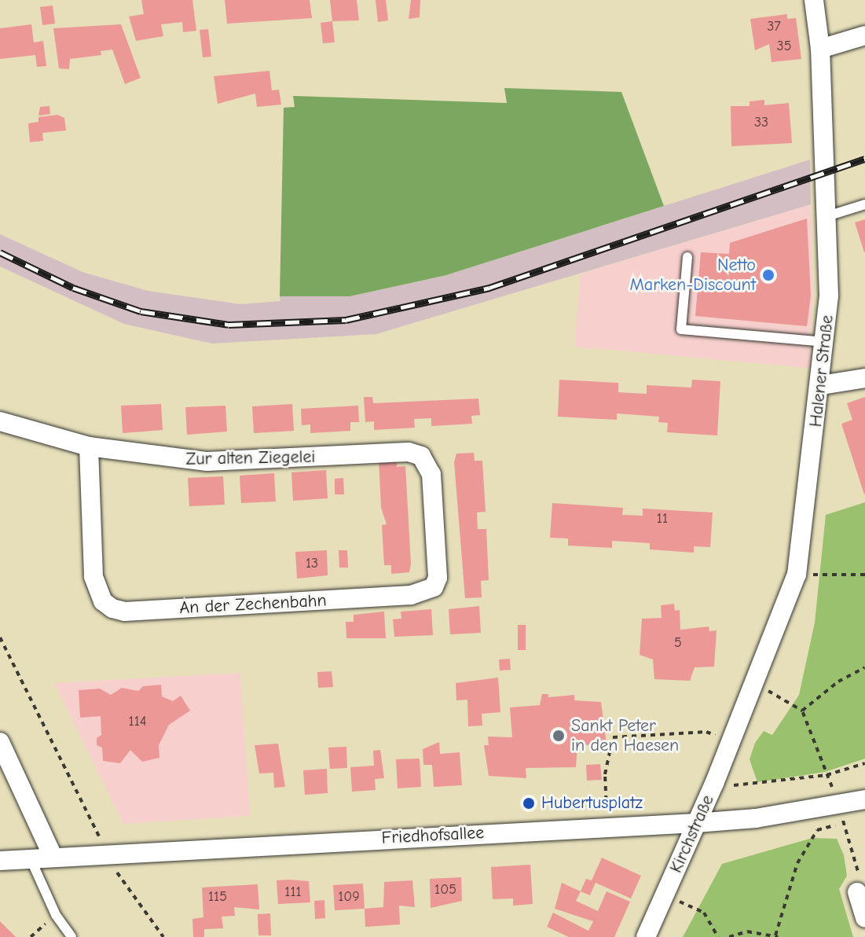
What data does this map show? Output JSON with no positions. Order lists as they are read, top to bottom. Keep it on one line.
{"streets":{"street":["Halener Straße","Zur alten Ziegelei","An der Zechenbahn","Kirchstraße","Friedhofsallee"]},"crossings":[["Halener Straße","Kirchstraße"],["Zur alten Ziegelei","An der Zechenbahn"],["Kirchstraße","Friedhofsallee"]],"places":["Netto Marken-Discount","Sankt Peter in den Haesen","Hubertusplatz"],"house_numbers":["37","35","33","11","13","5","114","105","111","115","109"]}
